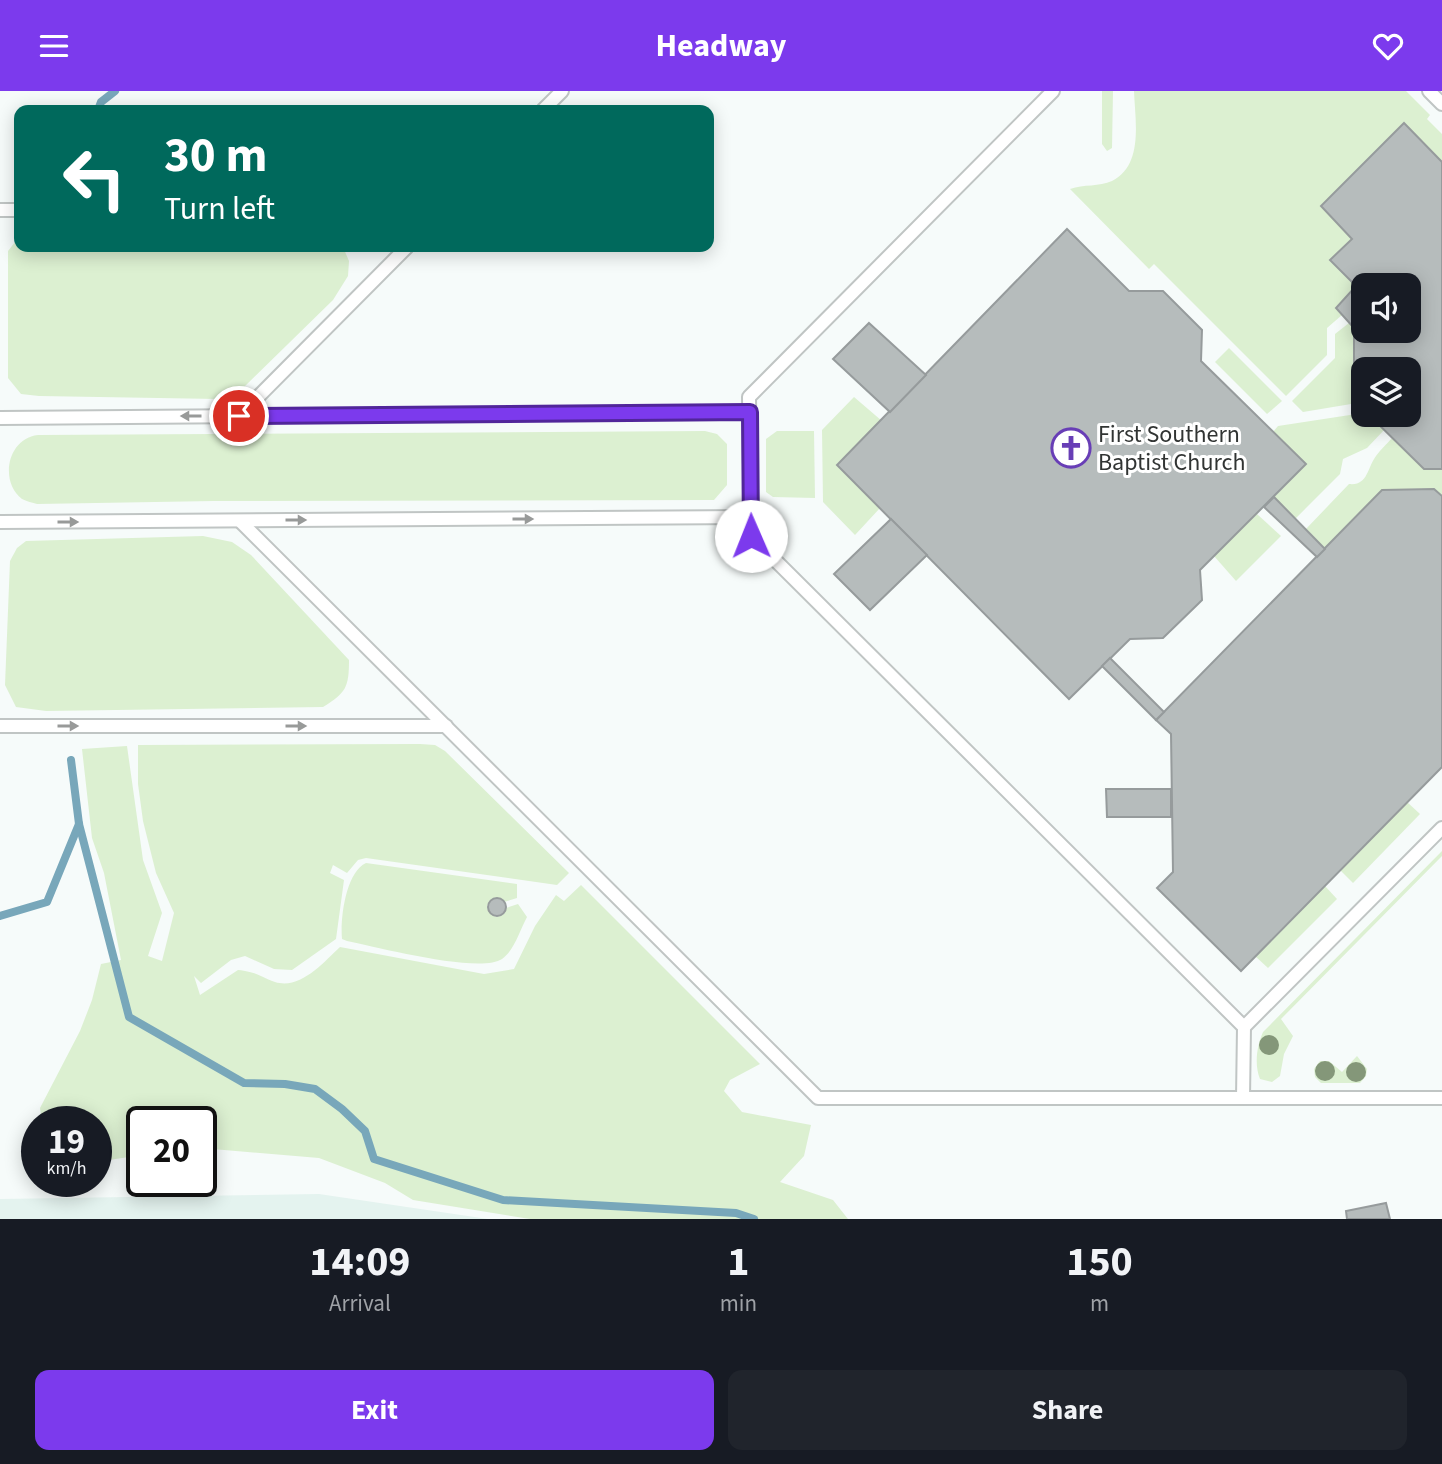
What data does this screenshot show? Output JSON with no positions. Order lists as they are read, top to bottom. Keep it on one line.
{"places":{"church":["First Southern Baptist Church"]},"page":{"header":"Headway","turn":["30 m","Turn left"],"speed":"19 km/h","limit":"20","eta":["14:09","Arrival","1","min","150","m"],"buttons":["Exit","Share"]}}
